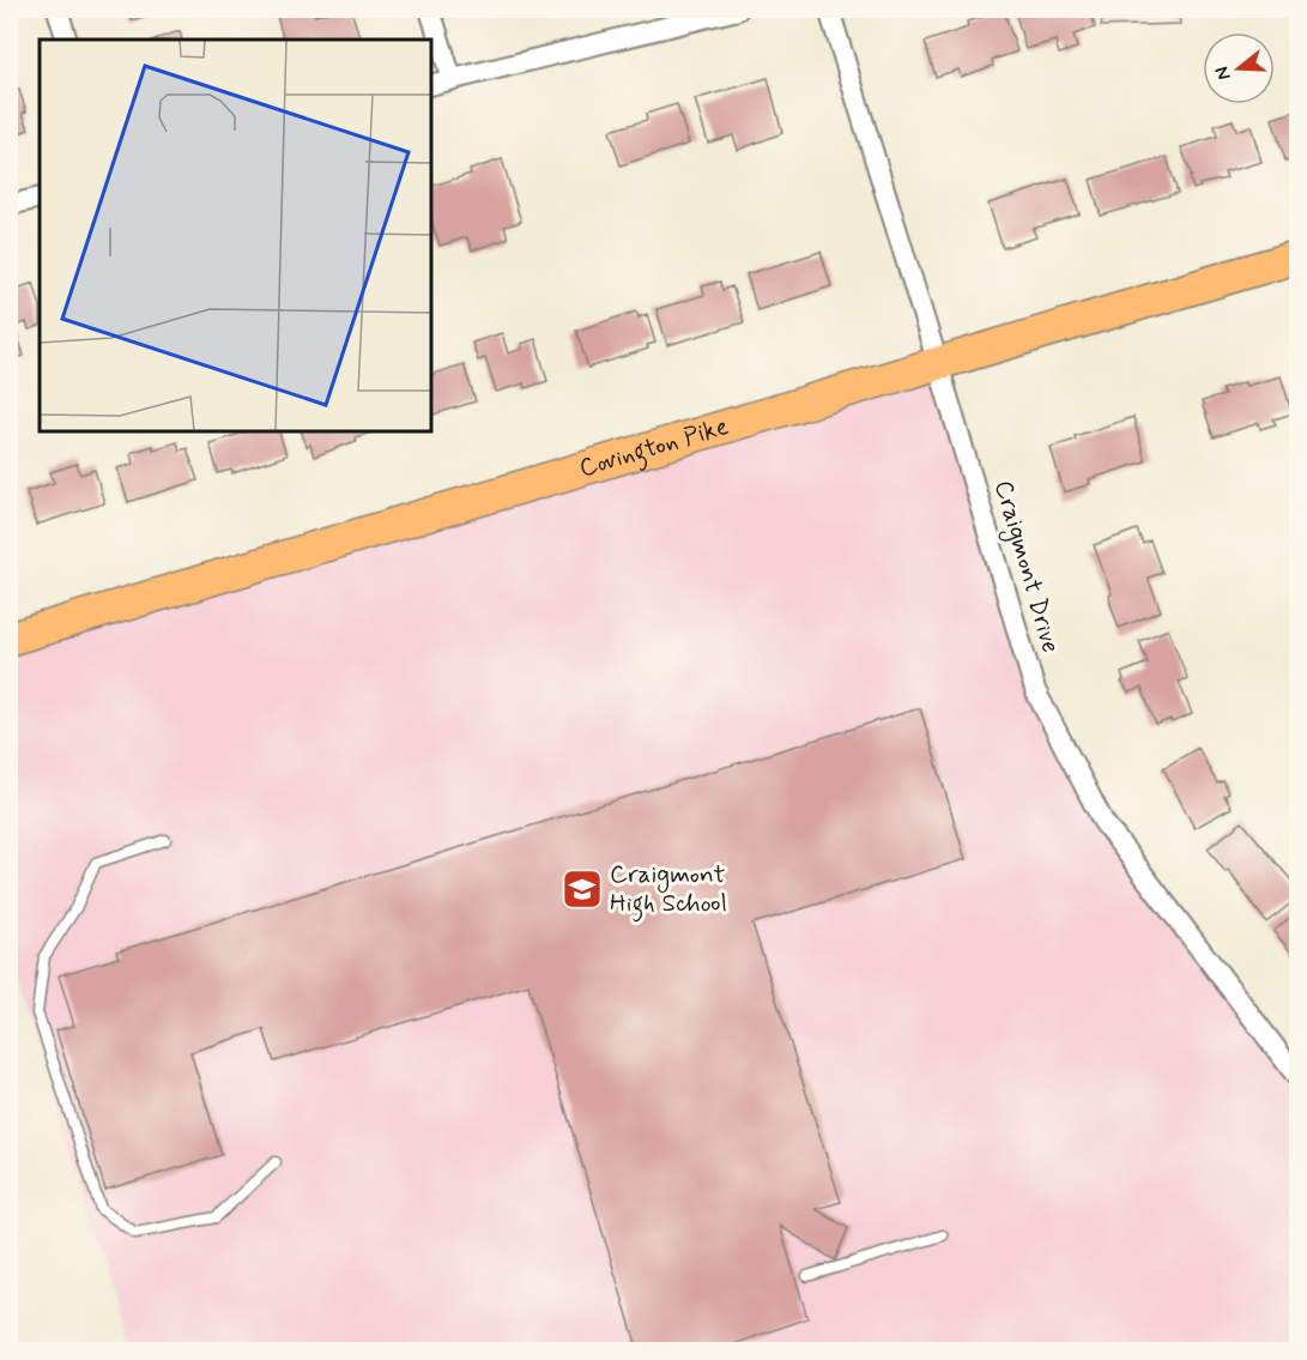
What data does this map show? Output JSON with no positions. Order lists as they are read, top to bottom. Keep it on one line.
{"streets":{"main road":["Covington Pike"],"street":["Craigmont Drive"]},"crossings":[["Covington Pike","Craigmont Drive"]],"places":{"school or university":["Craigmont High School"]},"north":"left"}
